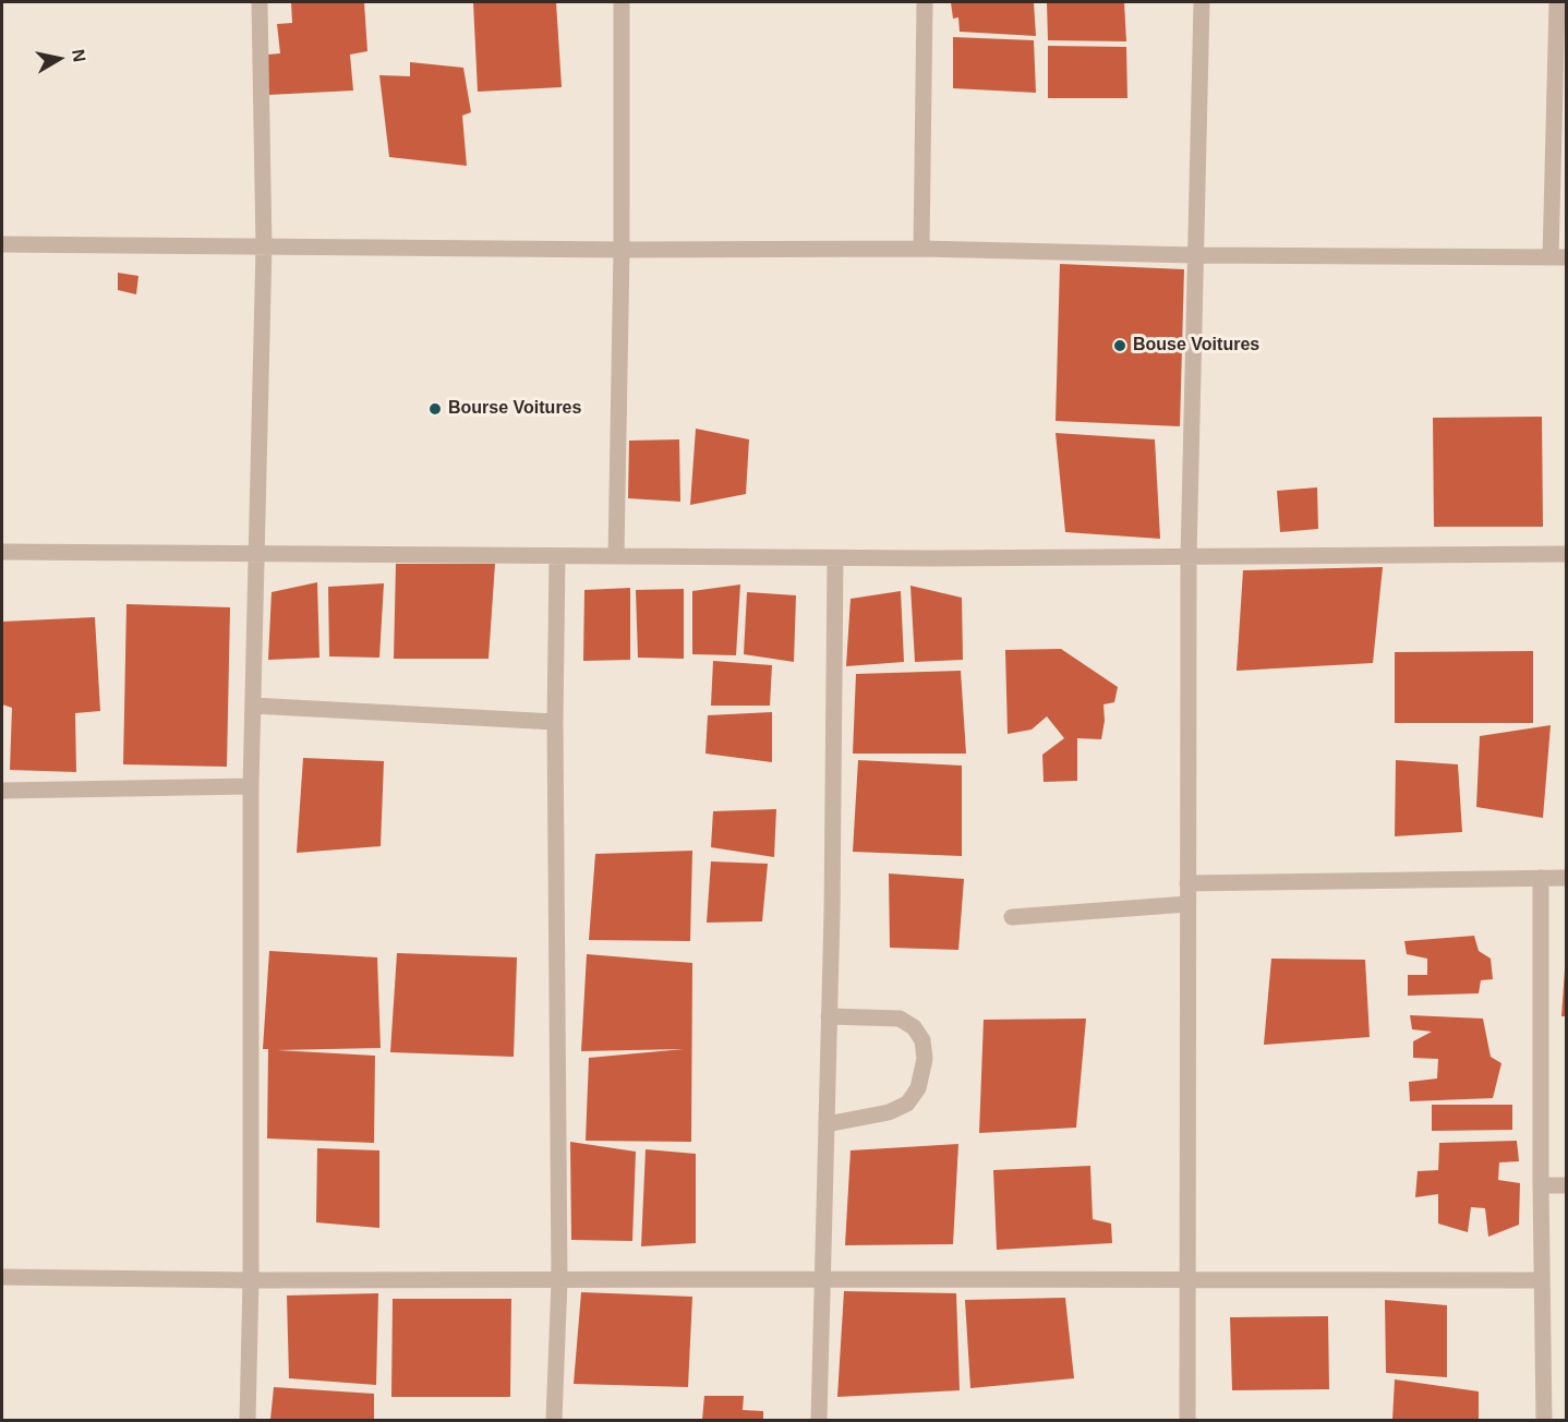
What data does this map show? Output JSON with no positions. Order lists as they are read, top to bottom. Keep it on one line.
{"places":["Bouse Voitures","Bourse Voitures"],"north":"right"}
